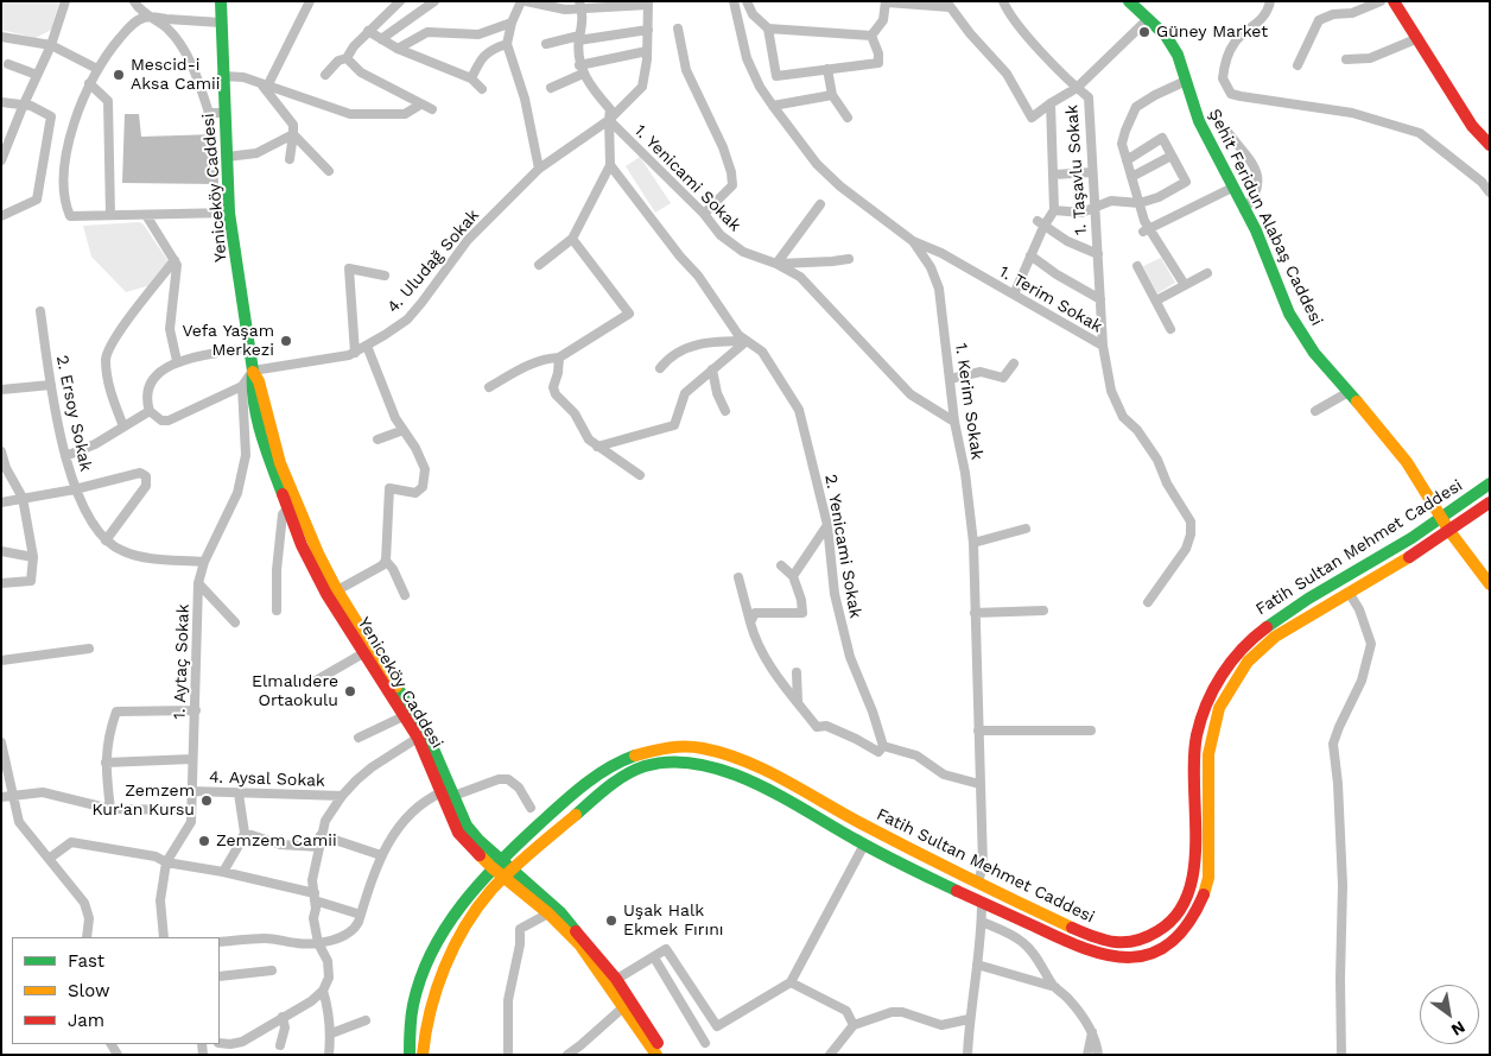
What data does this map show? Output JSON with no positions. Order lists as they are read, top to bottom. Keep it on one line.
{"streets":{"main road":["Yeniceköy Caddesi","Şehit Feridun Alabaş Caddesi","Fatih Sultan Mehmet Caddesi"],"street":["1. Taşavlu Sokak","1. Yenicami Sokak","4. Uludağ Sokak","1. Terim Sokak","1. Kerim Sokak","2. Ersoy Sokak","2. Yenicami Sokak","1. Aytaç Sokak","4. Aysal Sokak"]},"crossings":[["1. Taşavlu Sokak","1. Terim Sokak"],["1. Yenicami Sokak","4. Uludağ Sokak"],["1. Yenicami Sokak","1. Kerim Sokak"],["Yeniceköy Caddesi","4. Uludağ Sokak"],["Yeniceköy Caddesi","Fatih Sultan Mehmet Caddesi"],["Şehit Feridun Alabaş Caddesi","Fatih Sultan Mehmet Caddesi"],["1. Terim Sokak","1. Kerim Sokak"],["1. Kerim Sokak","Fatih Sultan Mehmet Caddesi"],["1. Aytaç Sokak","4. Aysal Sokak"]],"places":["Güney Market","Mescid-i Aksa Camii","Vefa Yaşam Merkezi","Elmalıdere Ortaokulu","Zemzem Kur'an Kursu","Zemzem Camii","Uşak Halk Ekmek Fırını"],"legend":["Fast","Slow","Jam"],"north":"bottom right"}
